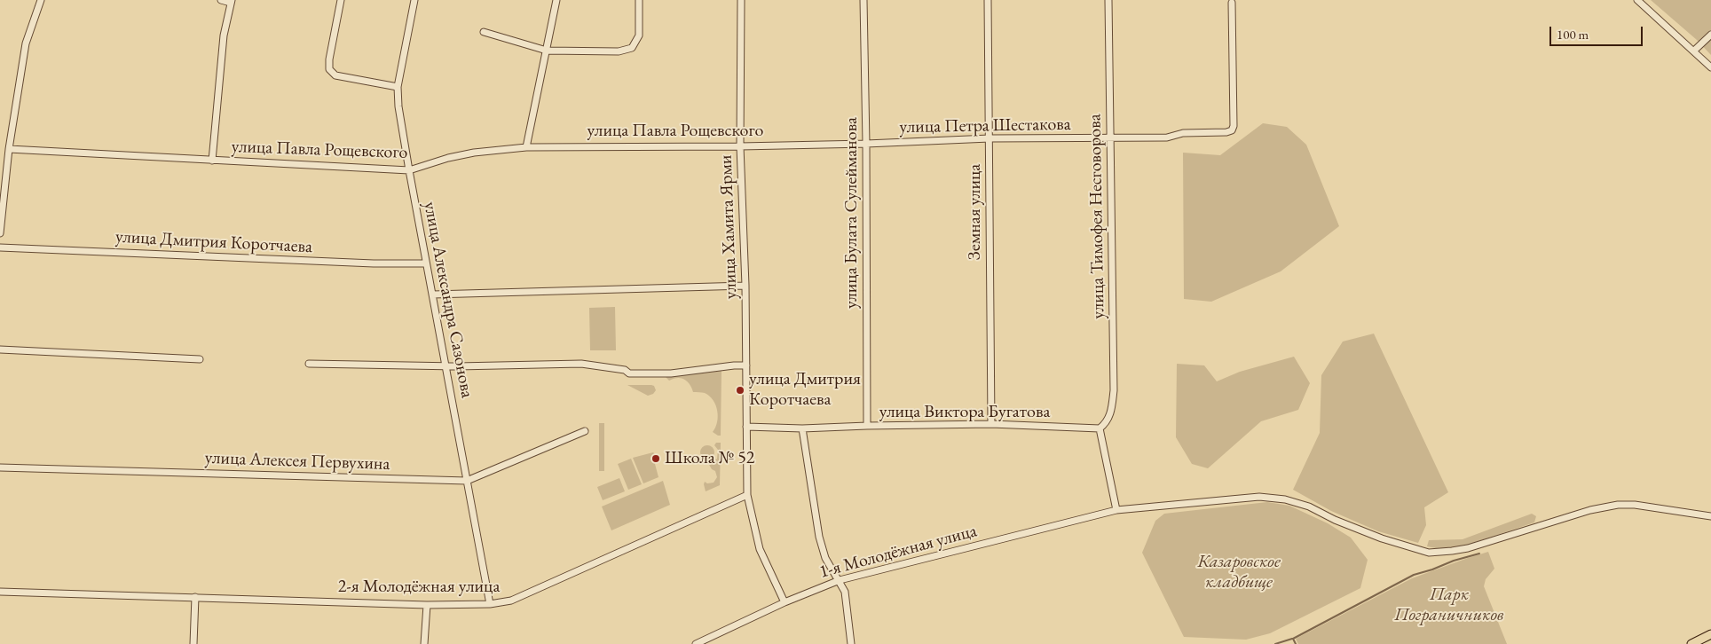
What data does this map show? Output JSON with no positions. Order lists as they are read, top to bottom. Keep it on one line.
{"streets":{"street":["улица Петра Шестакова","улица Павла Рощевского","Земная улица","улица Булата Сулейманова","улица Тимофея Несговорова","улица Хамита Ярми","улица Дмитрия Коротчаева","улица Александра Сазонова","улица Виктора Бугатова","улица Алексея Первухина","1-я Молодёжная улица","2-я Молодёжная улица"]},"crossings":[["улица Петра Шестакова","улица Павла Рощевского"],["улица Петра Шестакова","Земная улица"],["улица Петра Шестакова","улица Булата Сулейманова"],["улица Петра Шестакова","улица Тимофея Несговорова"],["улица Павла Рощевского","улица Булата Сулейманова"],["улица Павла Рощевского","улица Хамита Ярми"],["улица Павла Рощевского","улица Александра Сазонова"],["Земная улица","улица Виктора Бугатова"],["улица Булата Сулейманова","улица Виктора Бугатова"],["улица Тимофея Несговорова","улица Виктора Бугатова"],["улица Хамита Ярми","улица Виктора Бугатова"],["улица Дмитрия Коротчаева","улица Александра Сазонова"],["улица Александра Сазонова","улица Алексея Первухина"],["улица Александра Сазонова","2-я Молодёжная улица"]],"parks":["Казаровское кладбище","Парк Пограничников"],"places":["улица Дмитрия Коротчаева","Школа № 52"],"scale_bar":"100 m"}
